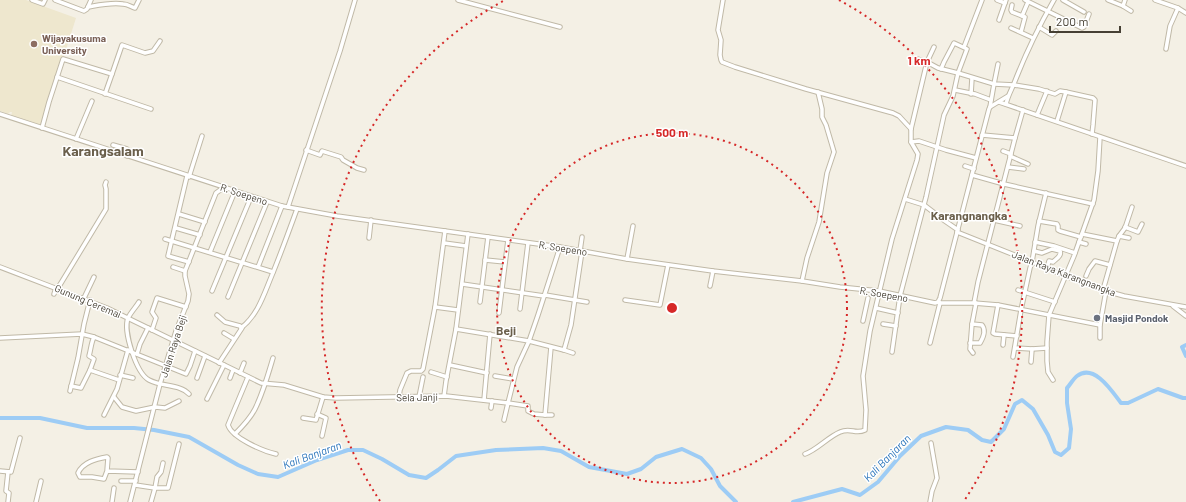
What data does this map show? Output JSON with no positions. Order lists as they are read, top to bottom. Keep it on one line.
{"streets":{"street":["R. Soepeno","Jalan Raya Karangnangka","Gunung Ceremai","Jalan Raya Beji","Sela Janji"]},"crossings":[["Gunung Ceremai","Jalan Raya Beji"],["Gunung Ceremai","Sela Janji"],["Jalan Raya Beji","Sela Janji"]],"districts":["Karangsalam","Karangnangka","Beji"],"water":["Kali Banjaran"],"places":["Wijayakusuma University","Masjid Pondok"],"scale_bar":"200 m","rings":["1 km","500 m"]}
